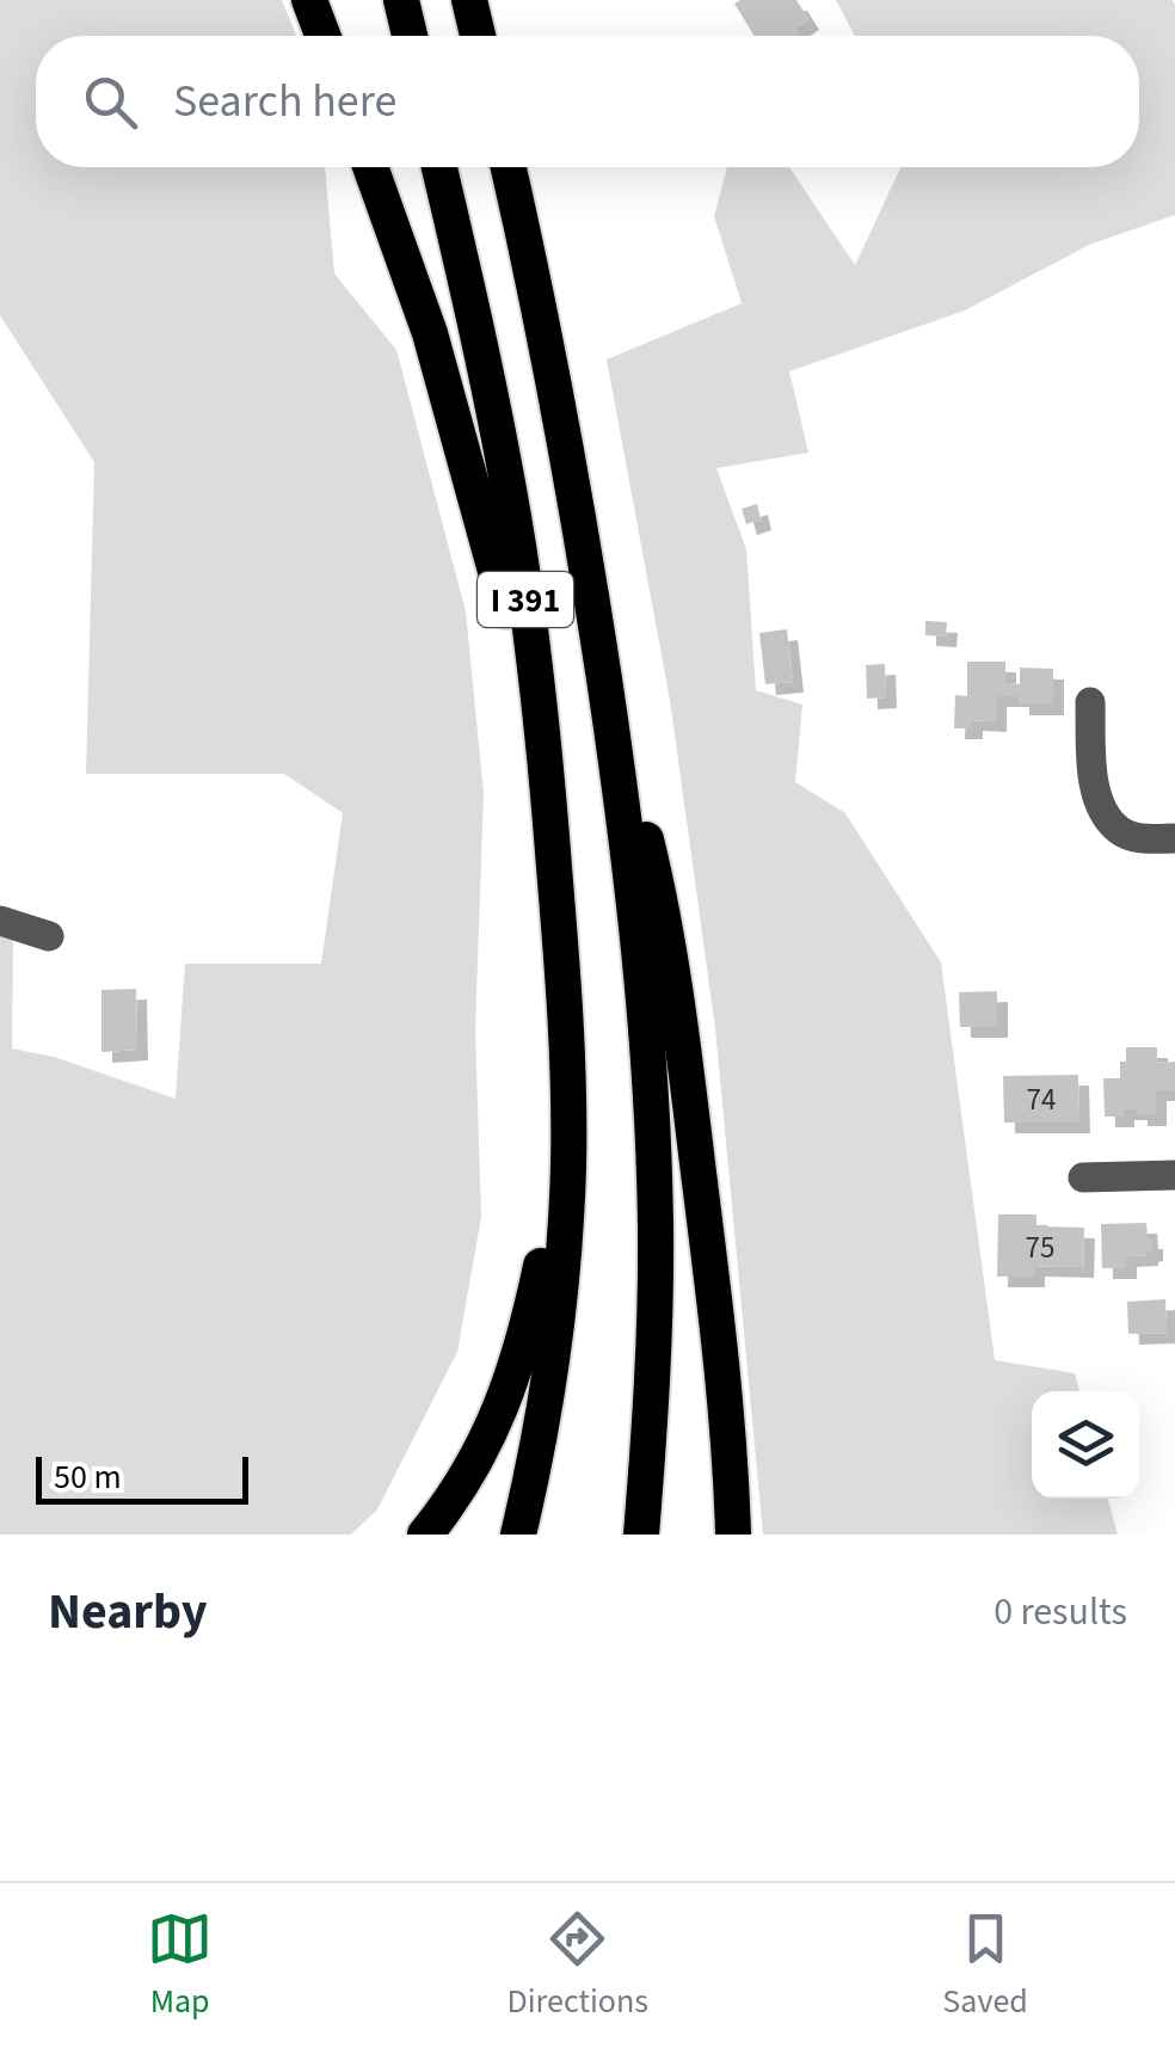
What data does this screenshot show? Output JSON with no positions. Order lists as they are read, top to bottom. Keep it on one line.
{"streets":{"highway":["I 391"]},"house_numbers":["74","75"],"scale_bar":"50 m","page":{"search":"Search here","scale":"50 m","heading":["Nearby","0 results"],"nav":["Map","Directions","Saved"]}}
